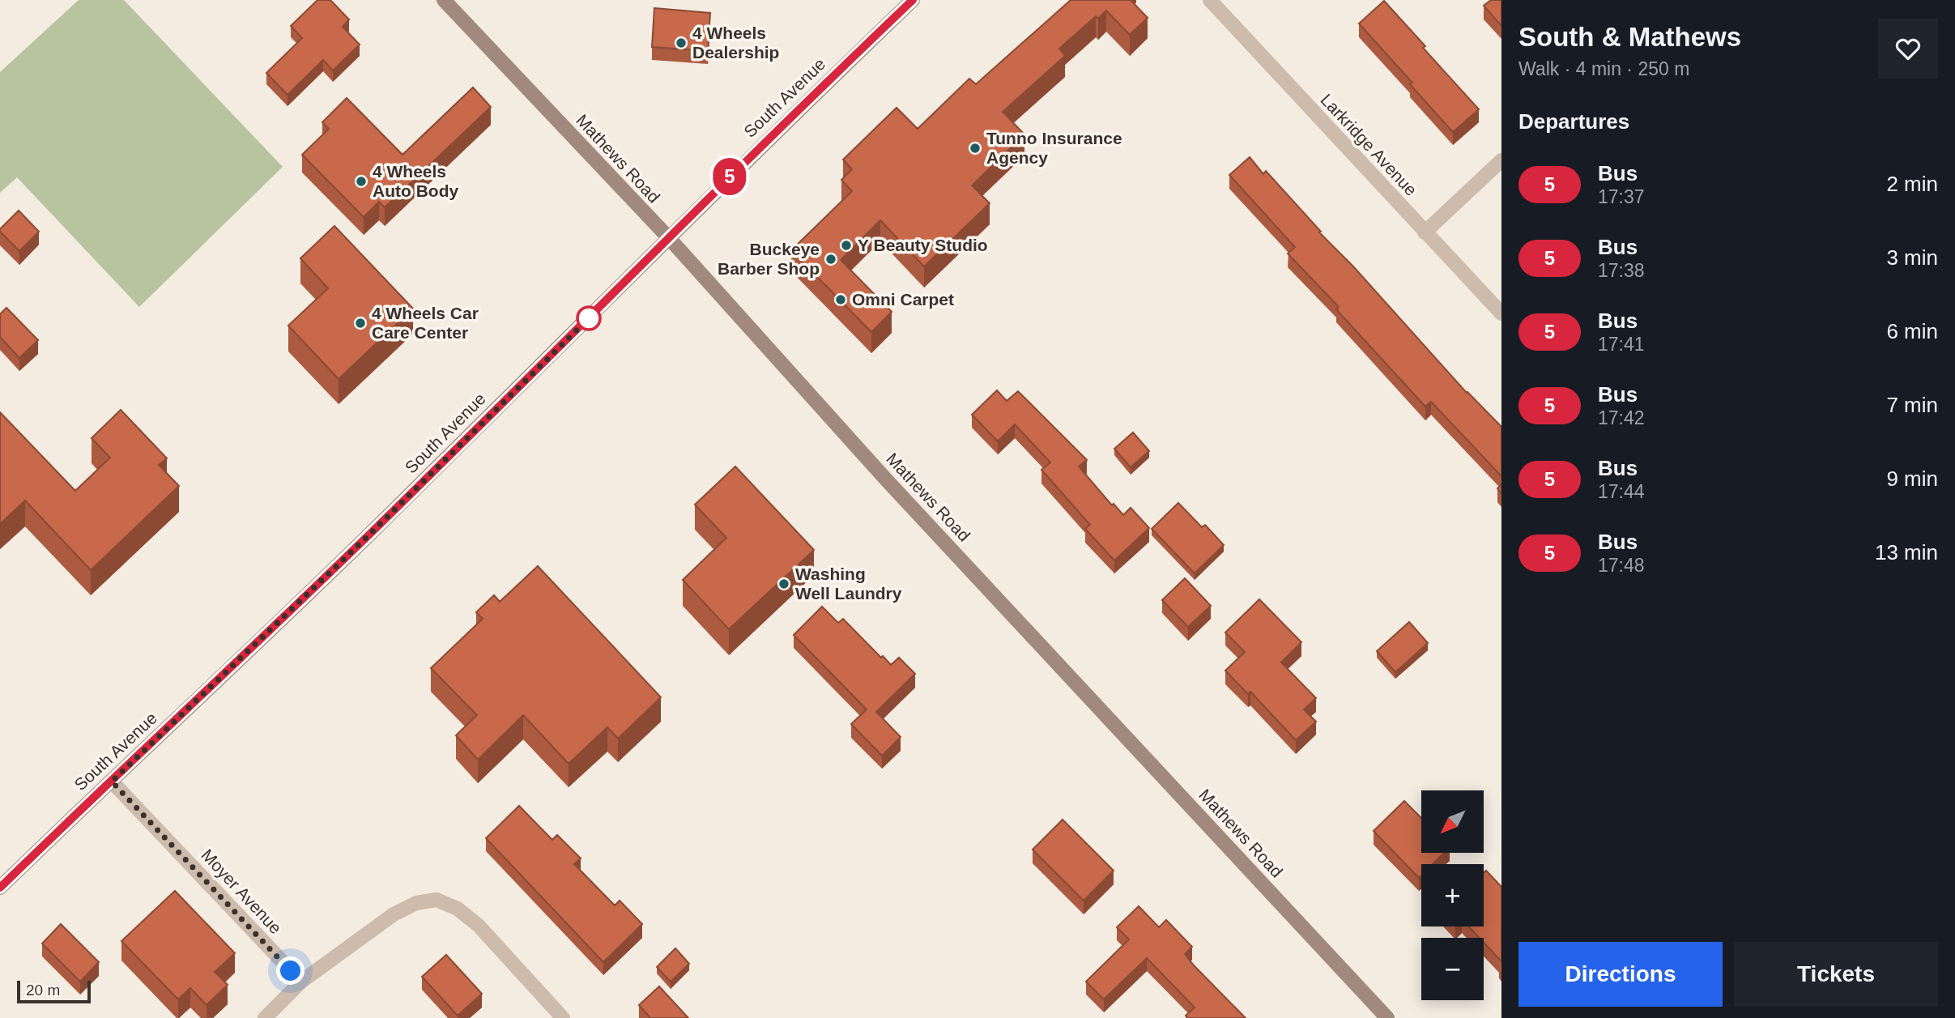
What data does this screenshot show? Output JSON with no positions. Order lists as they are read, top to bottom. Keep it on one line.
{"streets":{"street":["South Avenue","Larkridge Avenue","Mathews Road","Moyer Avenue"]},"crossings":[["South Avenue","Mathews Road"],["South Avenue","Moyer Avenue"]],"places":["4 Wheels Dealership","Tunno Insurance Agency","4 Wheels Auto Body","Y Beauty Studio","Buckeye Barber Shop","Omni Carpet","4 Wheels Car Care Center","Washing Well Laundry"],"lines":["bus line 5"],"scale_bar":"20 m","north":"bottom left","page":{"on_map":"5","heading":[["South & Mathews","Walk · 4 min · 250 m"],"Departures"],"list":[{"mark":"5","name":"Bus","note":"17:37","value":"2 min"},{"mark":"5","name":"Bus","note":"17:38","value":"3 min"},{"mark":"5","name":"Bus","note":"17:41","value":"6 min"},{"mark":"5","name":"Bus","note":"17:42","value":"7 min"},{"mark":"5","name":"Bus","note":"17:44","value":"9 min"},{"mark":"5","name":"Bus","note":"17:48","value":"13 min"}],"map_buttons":["+","−"],"buttons":["Directions","Tickets"],"scale":"20 m"}}
